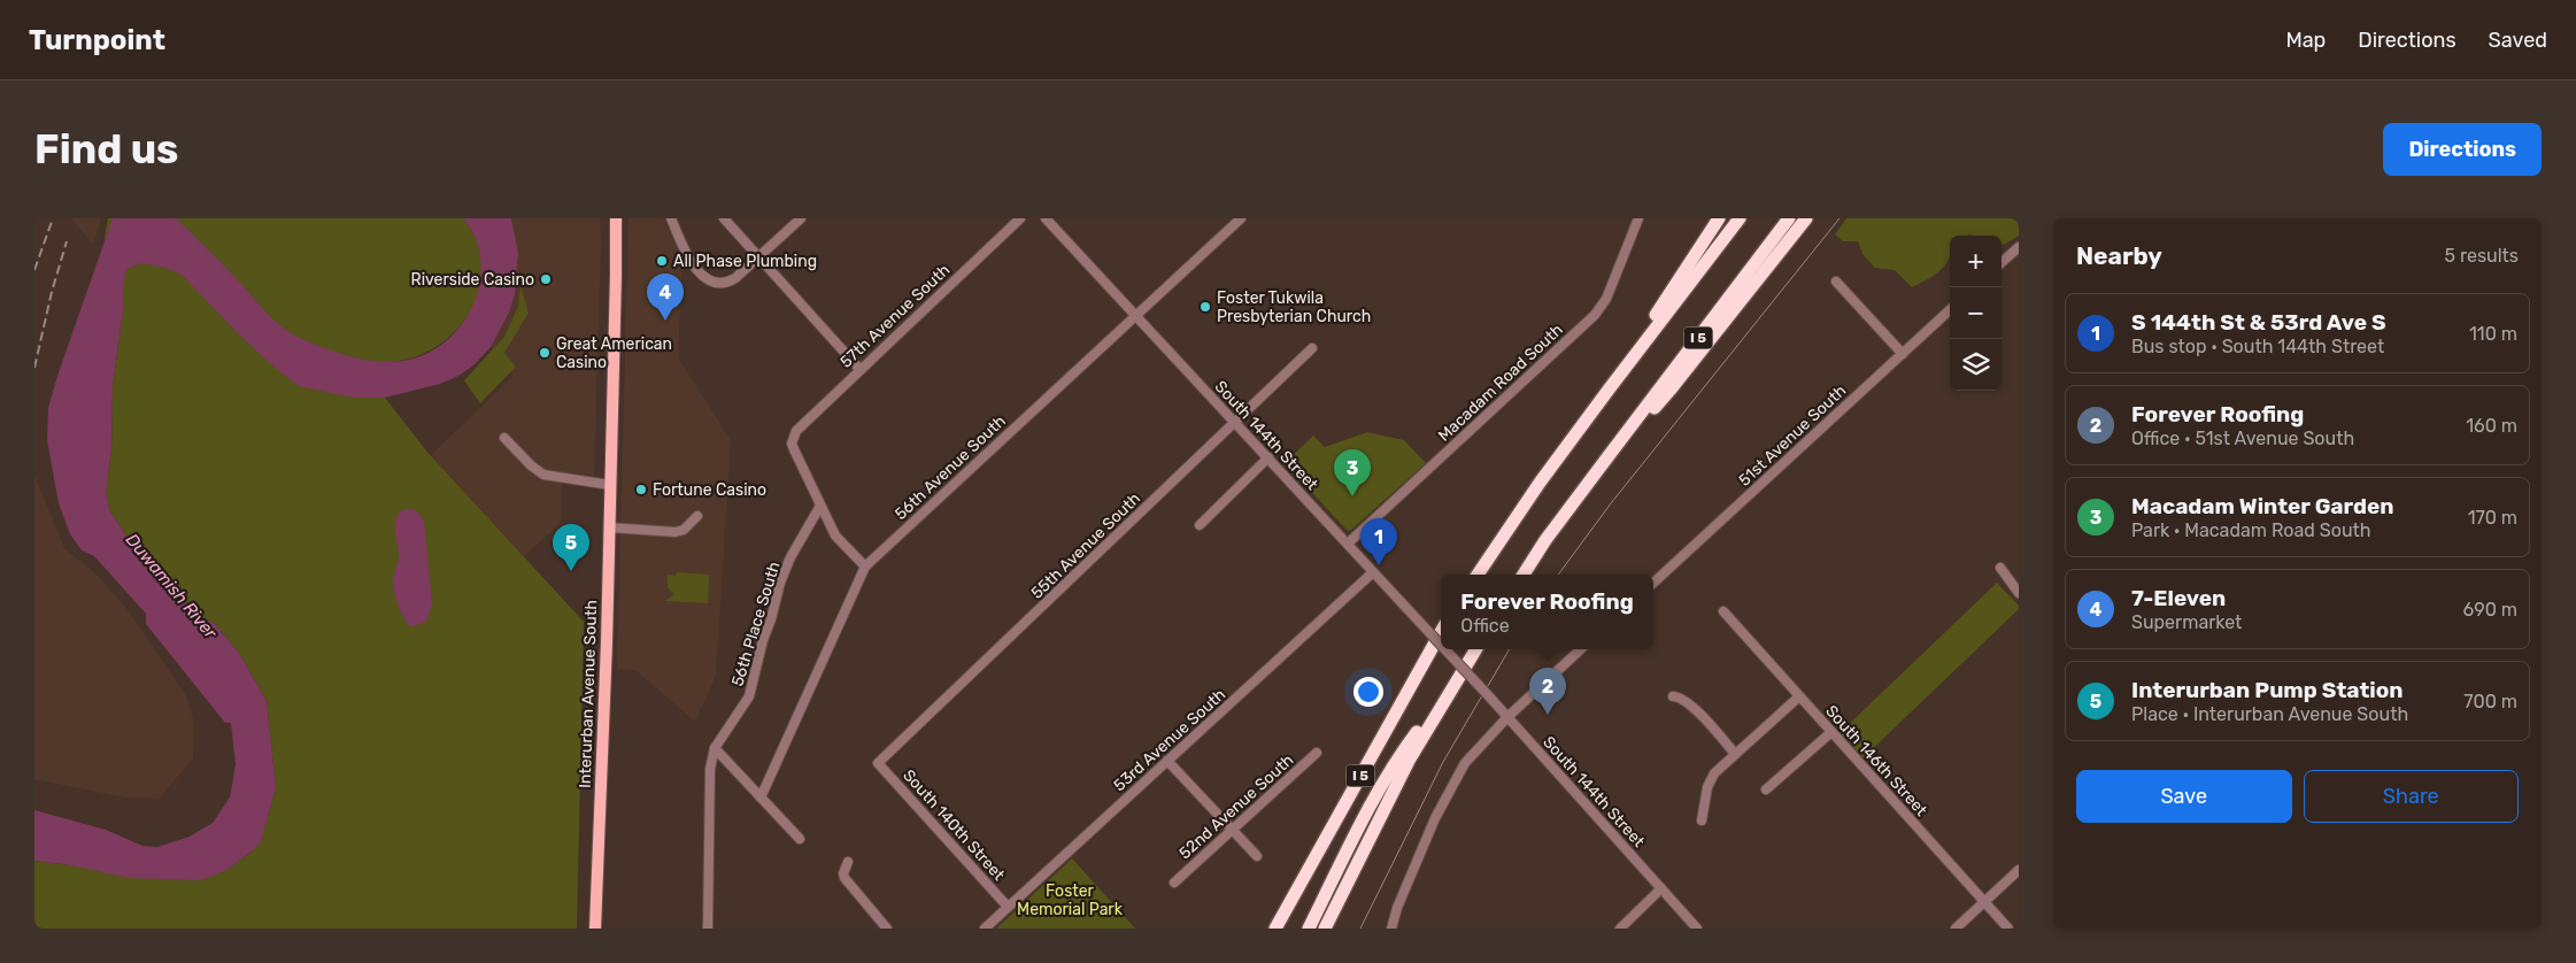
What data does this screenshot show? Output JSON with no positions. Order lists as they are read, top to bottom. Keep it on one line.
{"streets":{"highway":["I 5"],"main road":["Interurban Avenue South"],"street":["57th Avenue South","Macadam Road South","South 144th Street","51st Avenue South","56th Avenue South","55th Avenue South","56th Place South","53rd Avenue South","South 146th Street","52nd Avenue South","South 140th Street"]},"crossings":[["57th Avenue South","56th Place South"],["Macadam Road South","South 144th Street"],["South 144th Street","56th Avenue South"],["South 144th Street","55th Avenue South"],["South 144th Street","53rd Avenue South"],["55th Avenue South","South 140th Street"],["53rd Avenue South","South 140th Street"]],"water":["Duwamish River"],"parks":["Foster Memorial Park"],"places":["All Phase Plumbing","Riverside Casino","Foster Tukwila Presbyterian Church","Great American Casino","Fortune Casino"],"page":{"header":"Turnpoint","nav":["Map","Directions","Saved"],"buttons":["Directions",["Save","Share"]],"title":"Find us","heading":["Nearby","5 results"],"map_buttons":["+","−"],"pins":["4","3","1","5","2"],"list":[{"mark":"1","name":"S 144th St & 53rd Ave S","note":"Bus stop · South 144th Street","value":"110 m"},{"mark":"2","name":"Forever Roofing","note":"Office · 51st Avenue South","value":"160 m"},{"mark":"3","name":"Macadam Winter Garden","note":"Park · Macadam Road South","value":"170 m"},{"mark":"4","name":"7-Eleven","note":"Supermarket","value":"690 m"},{"mark":"5","name":"Interurban Pump Station","note":"Place · Interurban Avenue South","value":"700 m"}],"popup":["Forever Roofing","Office"]}}
